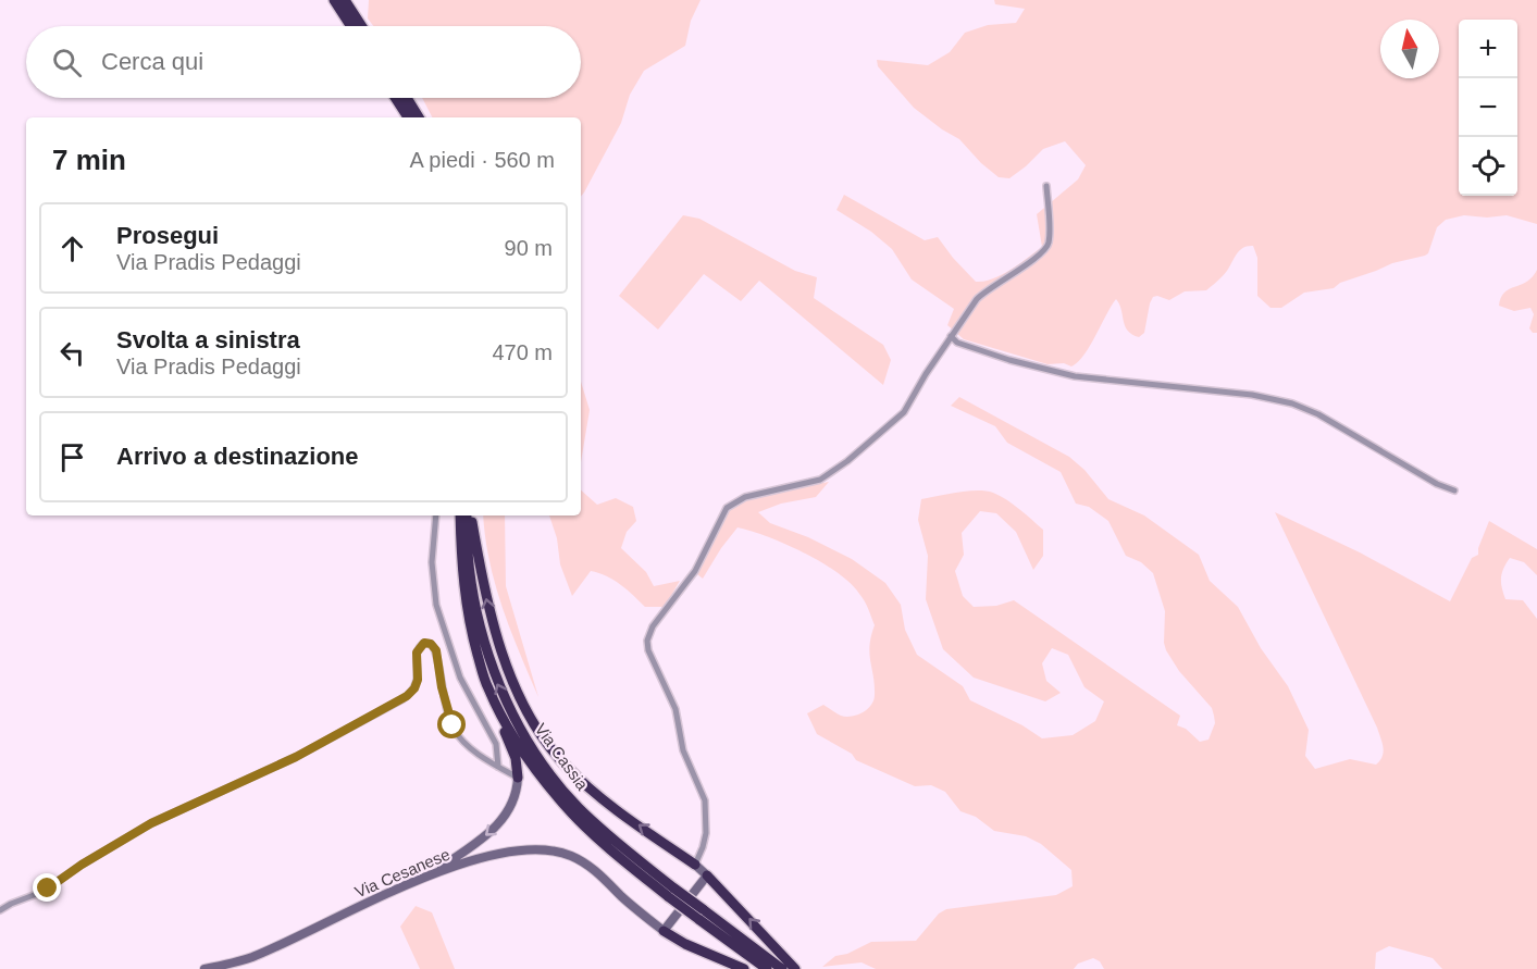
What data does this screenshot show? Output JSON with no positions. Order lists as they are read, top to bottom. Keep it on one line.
{"streets":{"highway":["Via Cassia"],"street":["Via Cesanese"]},"north":"top","page":{"map_buttons":["+","−"],"search":"Cerca qui","heading":["7 min","A piedi · 560 m"],"list":[["Prosegui","Via Pradis Pedaggi","90 m"],["Svolta a sinistra","Via Pradis Pedaggi","470 m"],"Arrivo a destinazione"]}}
